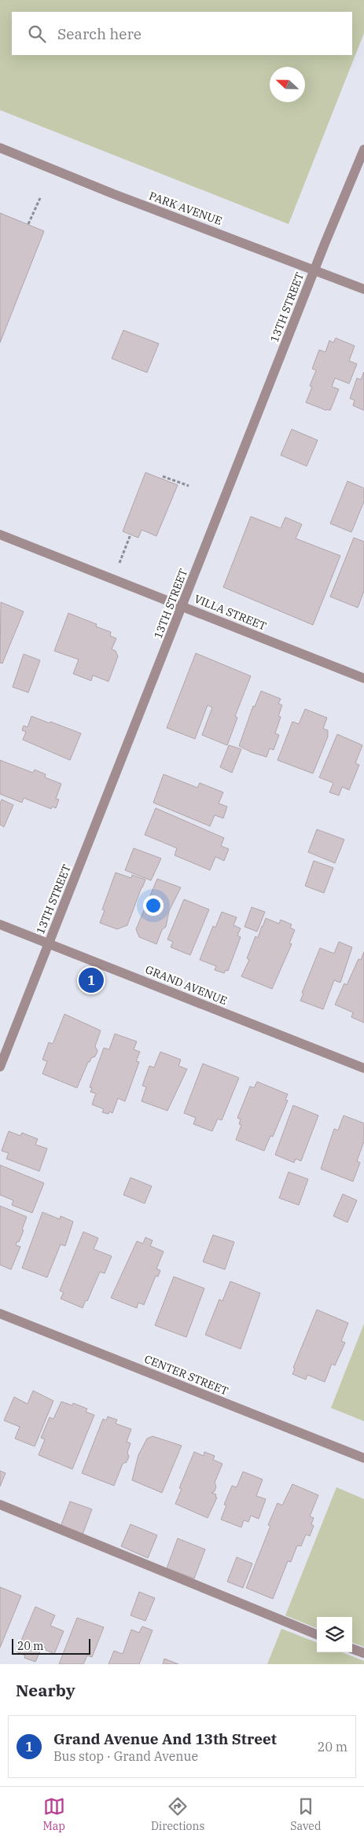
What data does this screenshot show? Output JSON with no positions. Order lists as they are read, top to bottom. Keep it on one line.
{"streets":{"street":["PARK AVENUE","13TH STREET","VILLA STREET","GRAND AVENUE","CENTER STREET"]},"crossings":[["PARK AVENUE","13TH STREET"],["13TH STREET","VILLA STREET"],["13TH STREET","GRAND AVENUE"]],"scale_bar":"20 m","north":"left","page":{"search":"Search here","pins":"1","scale":"20 m","heading":"Nearby","list":[{"mark":"1","name":"Grand Avenue And 13th Street","note":"Bus stop · Grand Avenue","value":"20 m"}],"nav":["Map","Directions","Saved"]}}
